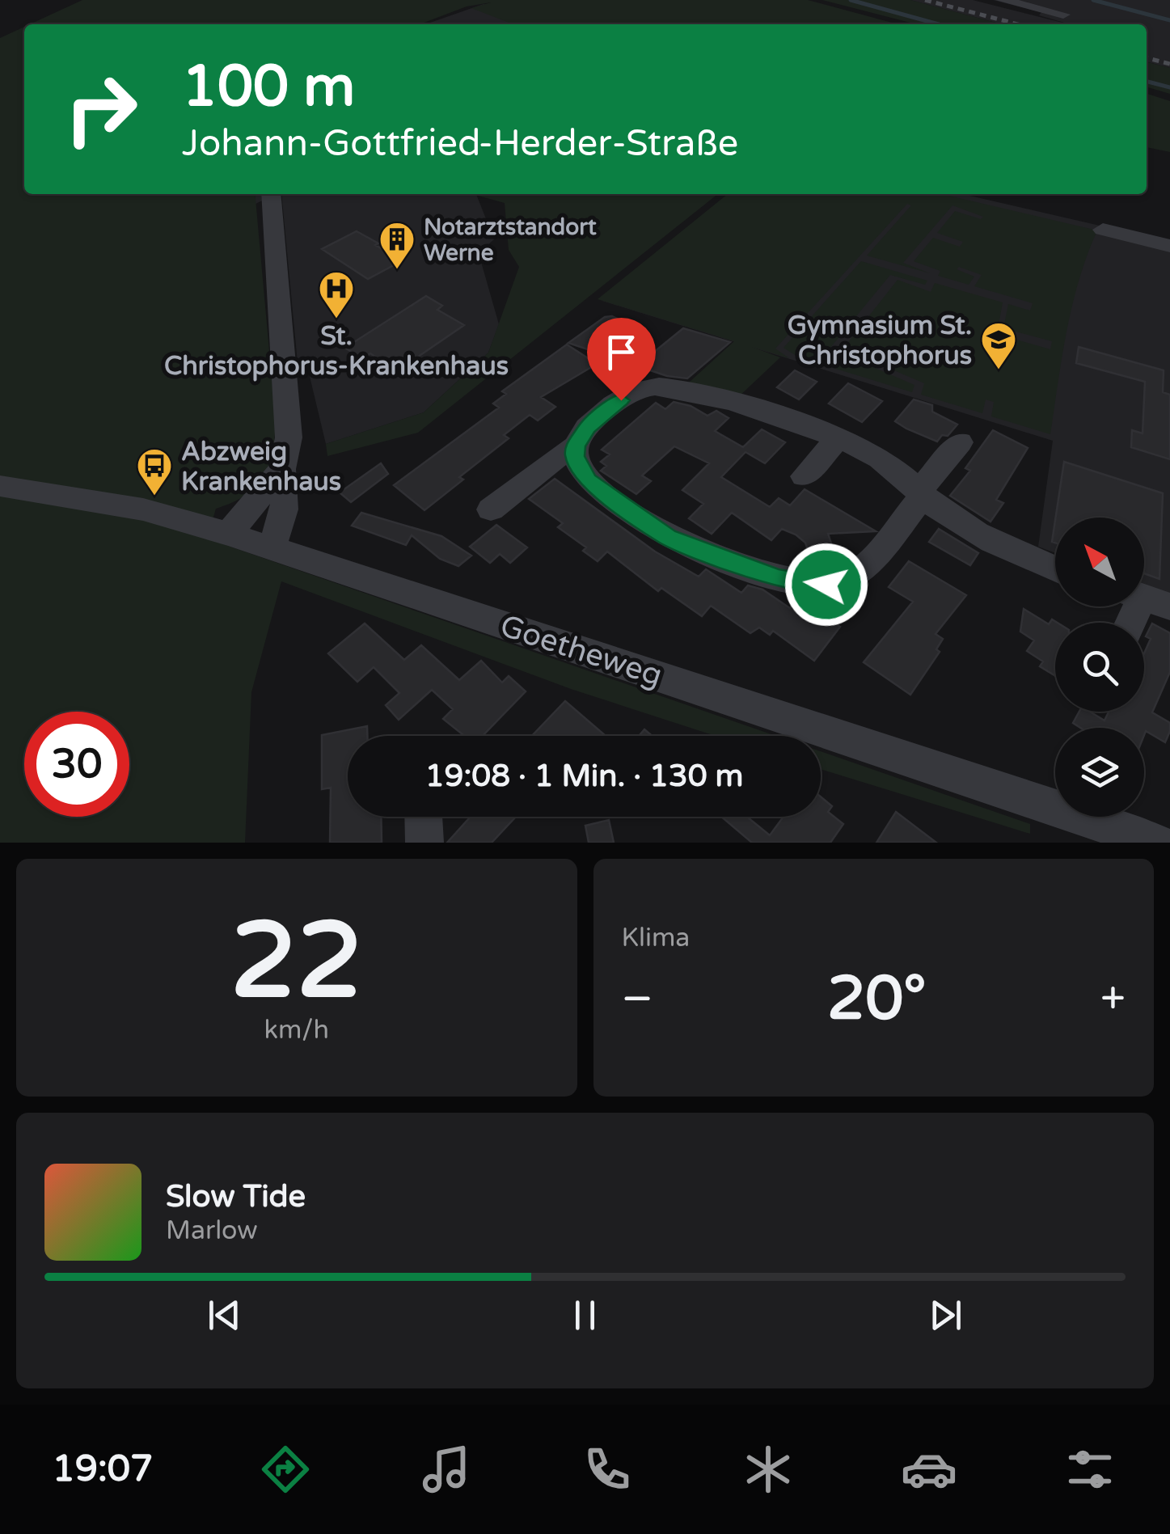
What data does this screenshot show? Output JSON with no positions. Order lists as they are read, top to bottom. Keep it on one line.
{"streets":{"street":["Goetheweg"]},"places":{"building":["Notarztstandort Werne"],"hospital":["St. Christophorus-Krankenhaus"],"school or university":["Gymnasium St. Christophorus"],"bus stop":["Abzweig Krankenhaus"]},"north":"top left","page":{"turn":["100 m","Johann-Gottfried-Herder-Straße"],"limit":"30","trip":"19:08 · 1 Min. · 130 m","tile":[["22","km/h"],"Klima"],"heat":["−","20°","+"],"song":["Slow Tide","Marlow"],"tabs":"19:07"}}
